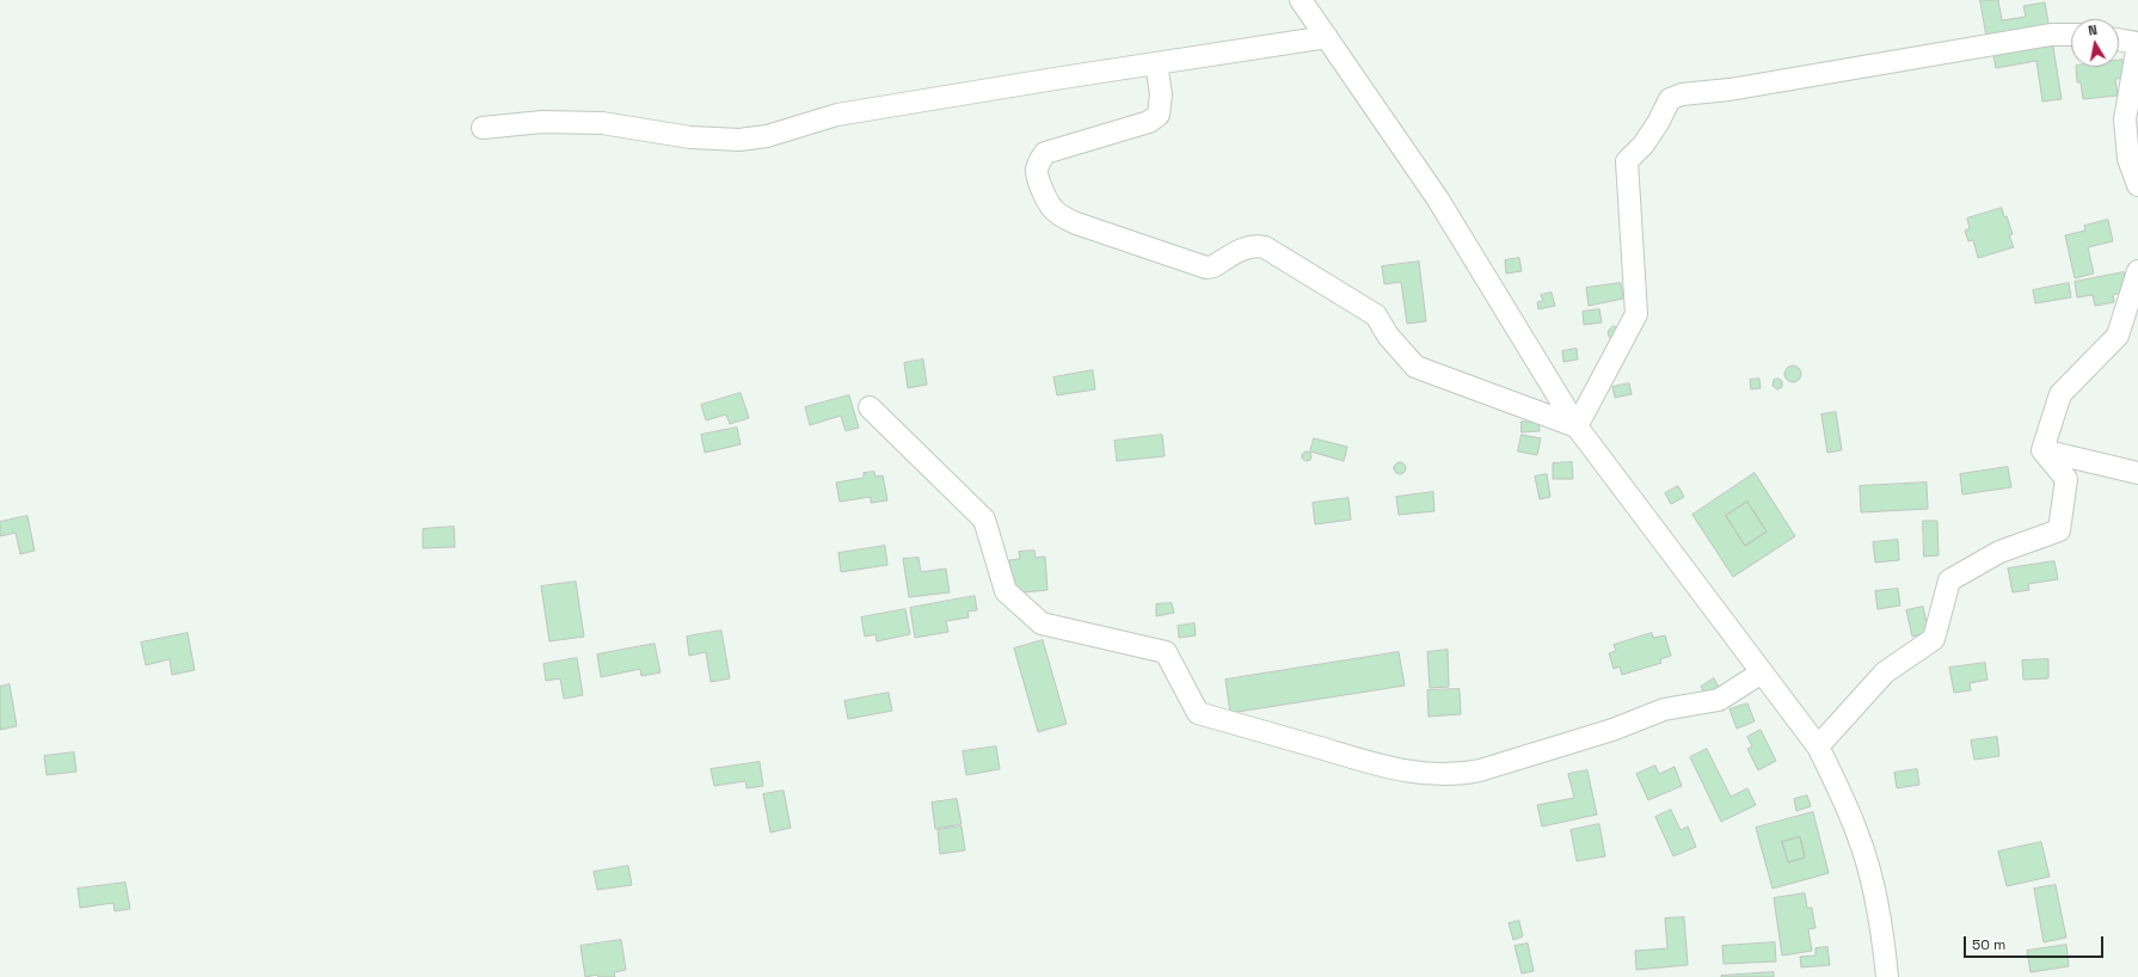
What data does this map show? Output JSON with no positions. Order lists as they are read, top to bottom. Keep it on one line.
{"scale_bar":"50 m","north":"top"}
